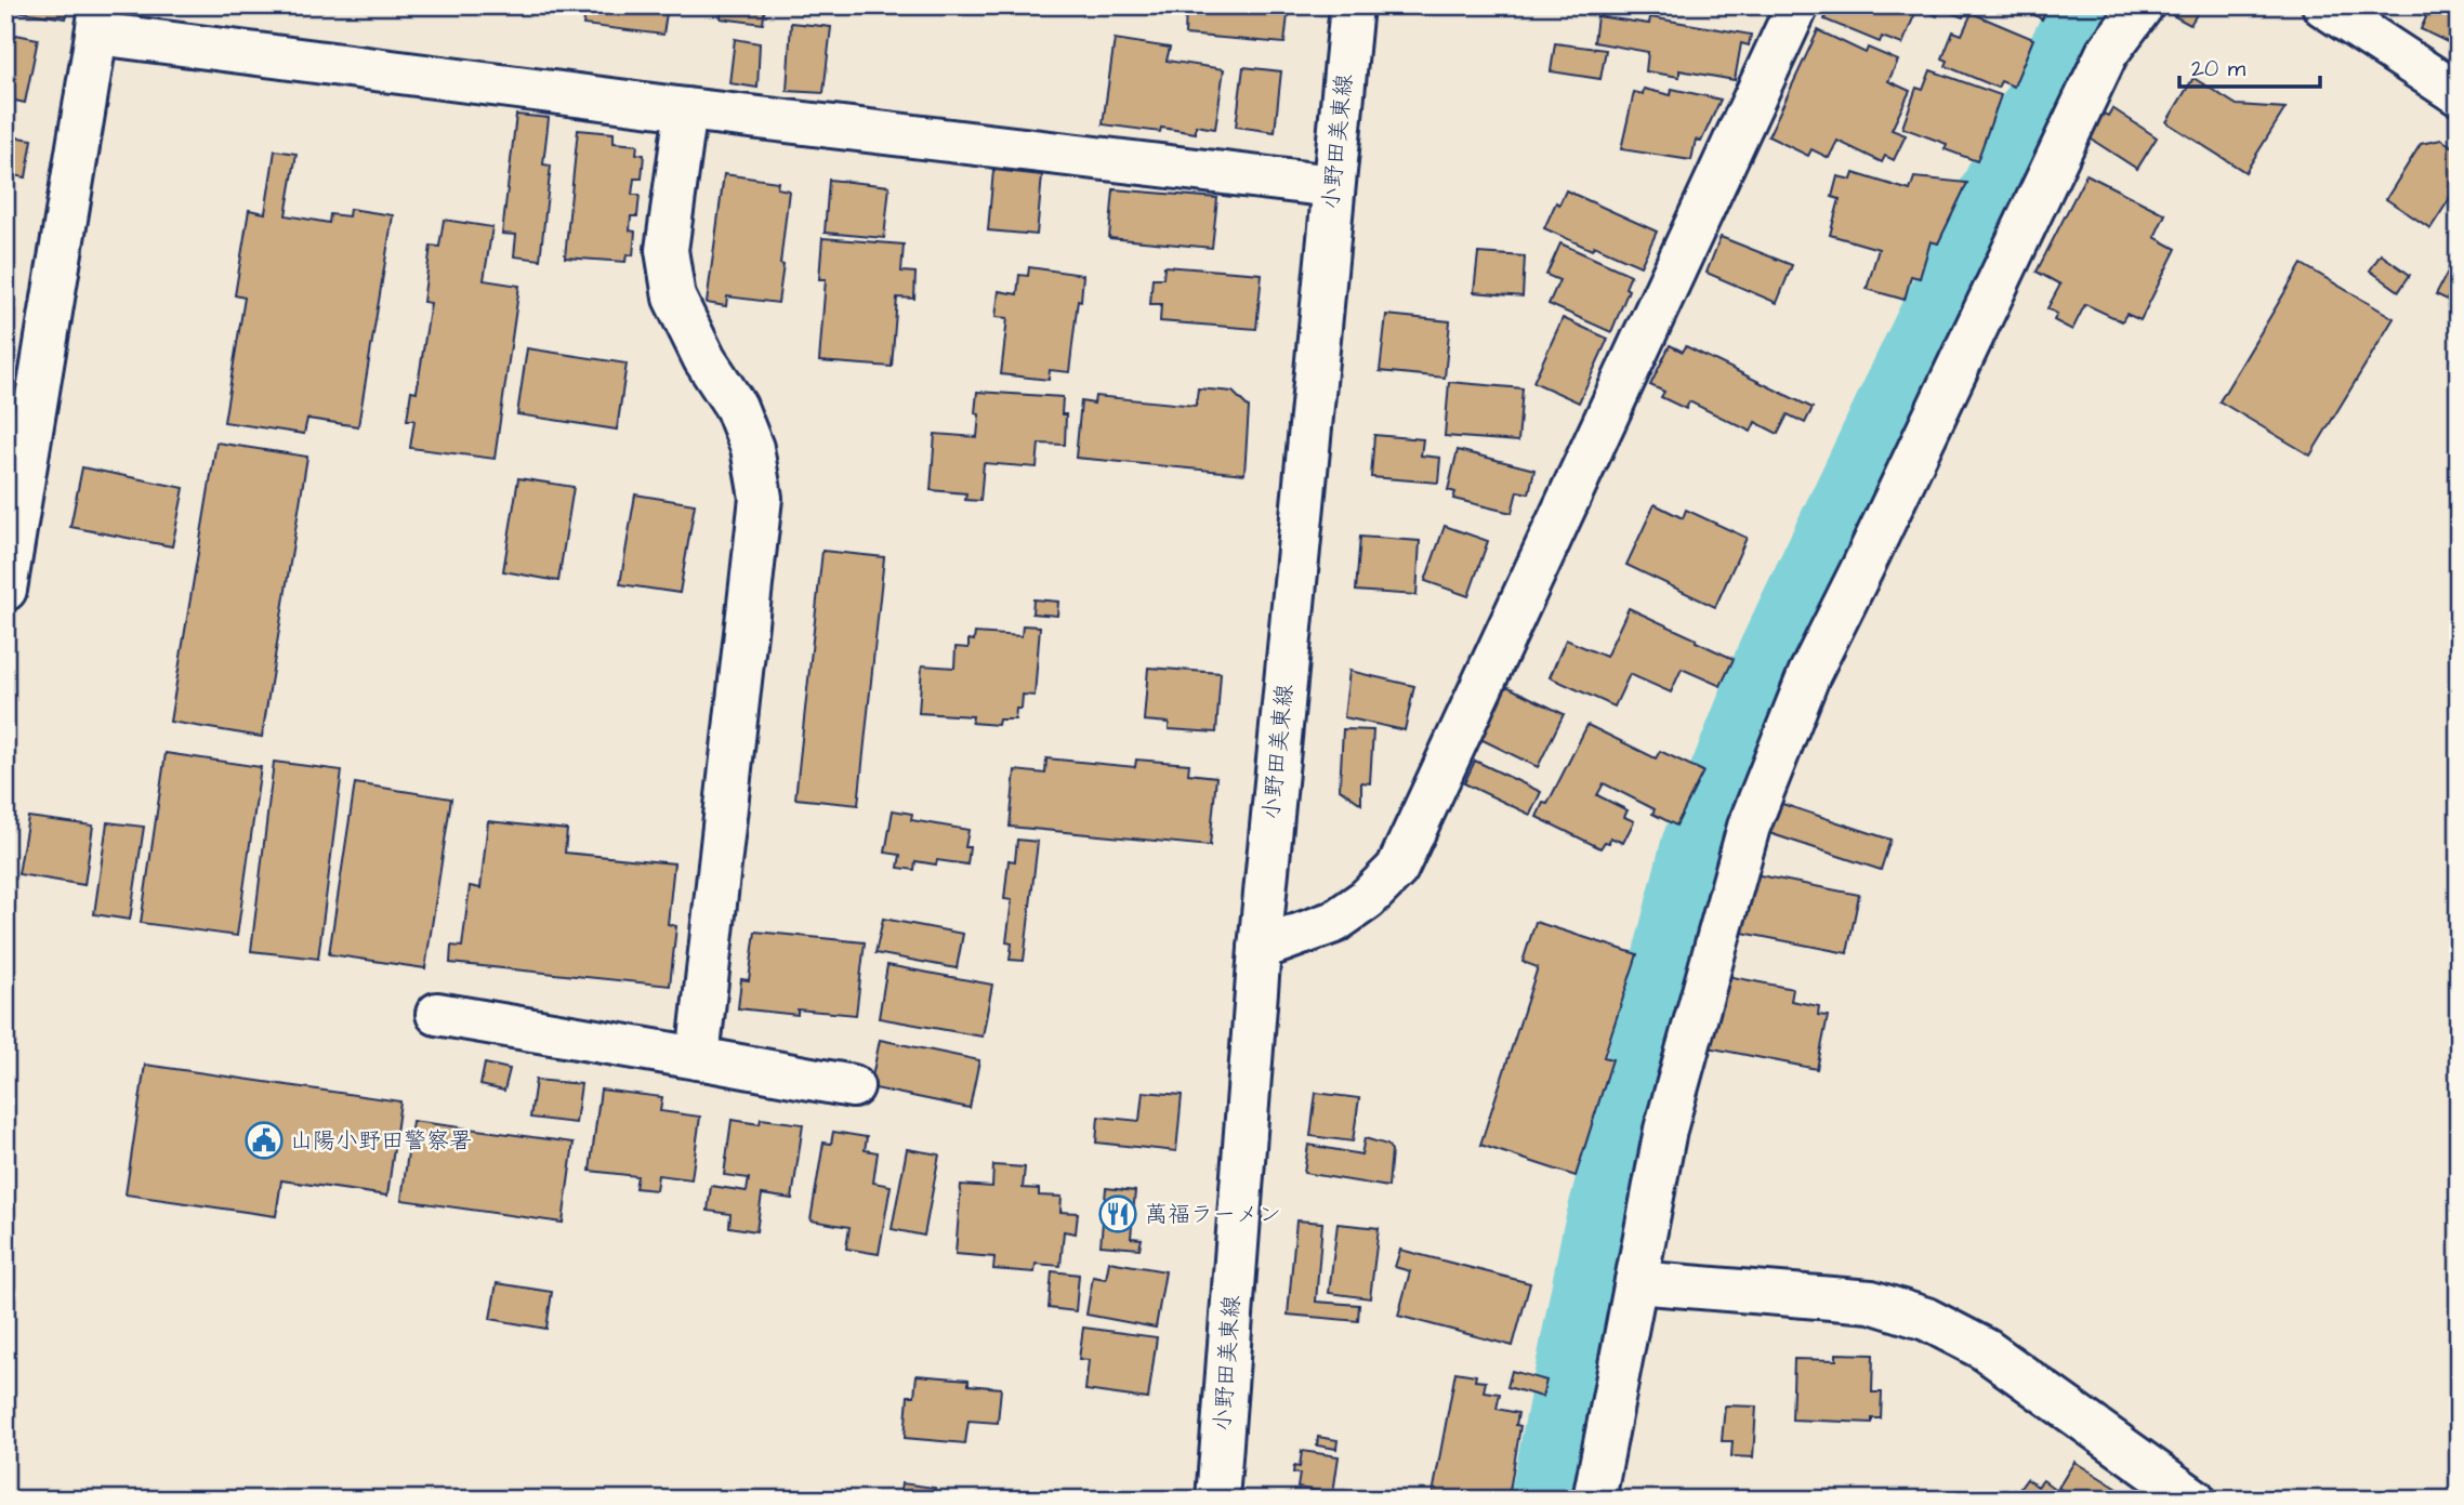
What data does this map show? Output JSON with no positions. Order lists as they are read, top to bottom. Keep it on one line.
{"streets":{"street":["小野田美東線"]},"places":{"public building":["山陽小野田警察署"],"restaurant":["萬福ラーメン"]},"scale_bar":"20 m"}
